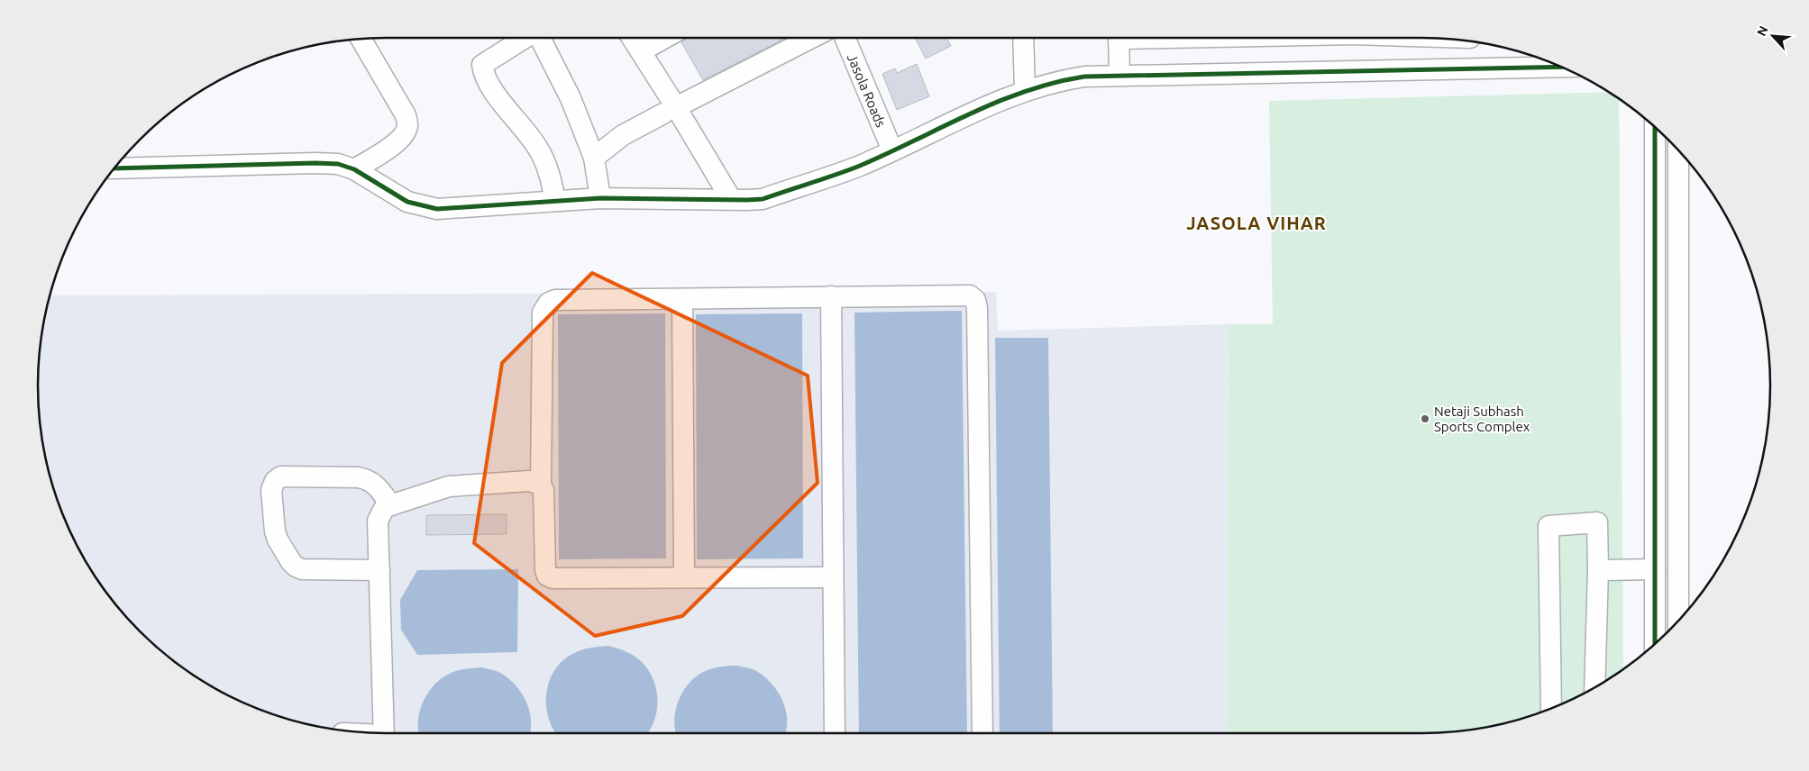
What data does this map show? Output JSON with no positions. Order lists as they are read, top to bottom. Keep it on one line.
{"streets":{"street":["Jasola Roads"]},"districts":["JASOLA VIHAR"],"places":["Netaji Subhash Sports Complex"],"north":"top left"}
